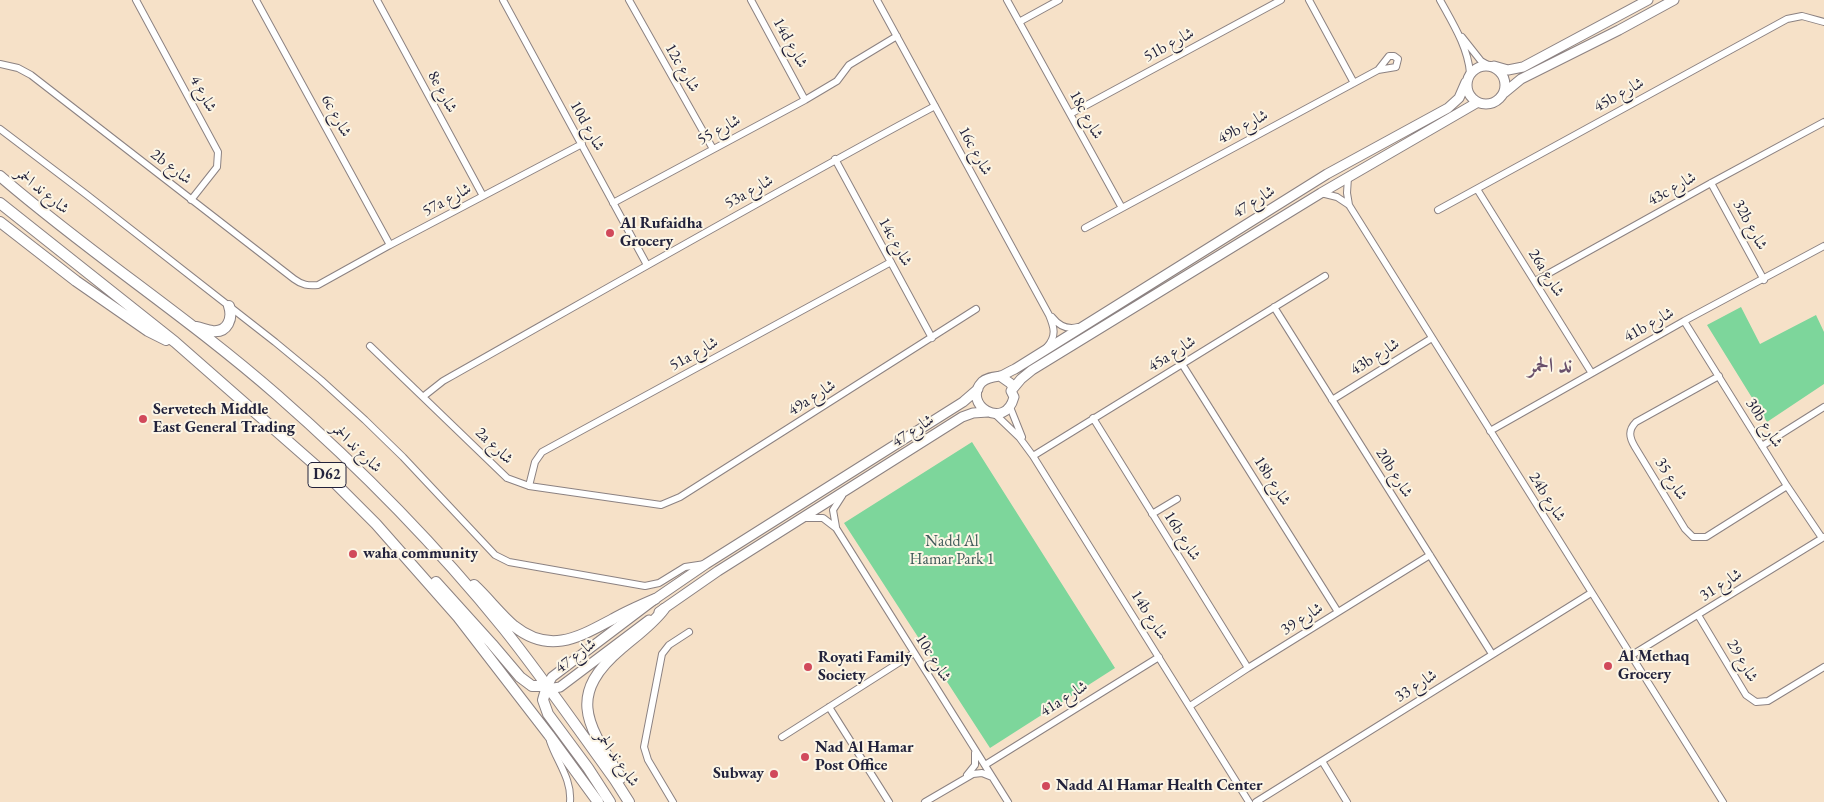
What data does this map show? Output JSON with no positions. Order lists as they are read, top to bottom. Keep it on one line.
{"streets":{"main road":["شارع ند الحمر","D62"],"street":["14d شارع","51b شارع","12c شارع","8e شارع","شارع 4","45b شارع","18c شارع","6c شارع","10d شارع","49b شارع","شارع 55","16c شارع","2b شارع","43c شارع","53a شارع","57a شارع","شارع 47","32b شارع","14c شارع","26a شارع","41b شارع","51a شارع","45a شارع","43b شارع","49a شارع","30b شارع","2a شارع","20b شارع","شارع 35","18b شارع","24b شارع","16b شارع","شارع 31","14b شارع","شارع 39","10c شارع","شارع 29","شارع 33","41a شارع"]},"crossings":[["14d شارع","شارع 55"],["51b شارع","18c شارع"],["12c شارع","شارع 55"],["8e شارع","57a شارع"],["شارع 4","2b شارع"],["45b شارع","26a شارع"],["18c شارع","49b شارع"],["6c شارع","57a شارع"],["10d شارع","شارع 55"],["10d شارع","53a شارع"],["10d شارع","57a شارع"],["شارع 55","16c شارع"],["16c شارع","53a شارع"],["16c شارع","شارع 47"],["2b شارع","57a شارع"],["43c شارع","32b شارع"],["43c شارع","26a شارع"],["شارع ند الحمر","شارع 47"],["53a شارع","14c شارع"],["53a شارع","2a شارع"],["شارع 47","24b شارع"],["شارع 47","14b شارع"],["32b شارع","41b شارع"],["14c شارع","51a شارع"],["14c شارع","49a شارع"],["26a شارع","41b شارع"],["41b شارع","30b شارع"],["41b شارع","24b شارع"],["51a شارع","2a شارع"],["45a شارع","20b شارع"],["45a شارع","18b شارع"],["45a شارع","16b شارع"],["45a شارع","14b شارع"],["43b شارع","20b شارع"],["43b شارع","24b شارع"],["49a شارع","2a شارع"],["30b شارع","شارع 35"],["30b شارع","شارع 31"],["20b شارع","شارع 39"],["20b شارع","شارع 33"],["18b شارع","شارع 39"],["24b شارع","شارع 31"],["24b شارع","شارع 33"],["16b شارع","شارع 39"],["شارع 31","شارع 29"],["14b شارع","شارع 39"],["14b شارع","41a شارع"],["10c شارع","41a شارع"]],"districts":["ند الحمر"],"parks":["Nadd Al Hamar Park 1"],"places":["Al Rufaidha Grocery","Servetech Middle East General Trading","waha community","Al Methaq Grocery","Royati Family Society","Nad Al Hamar Post Office","Subway","Nadd Al Hamar Health Center"]}
